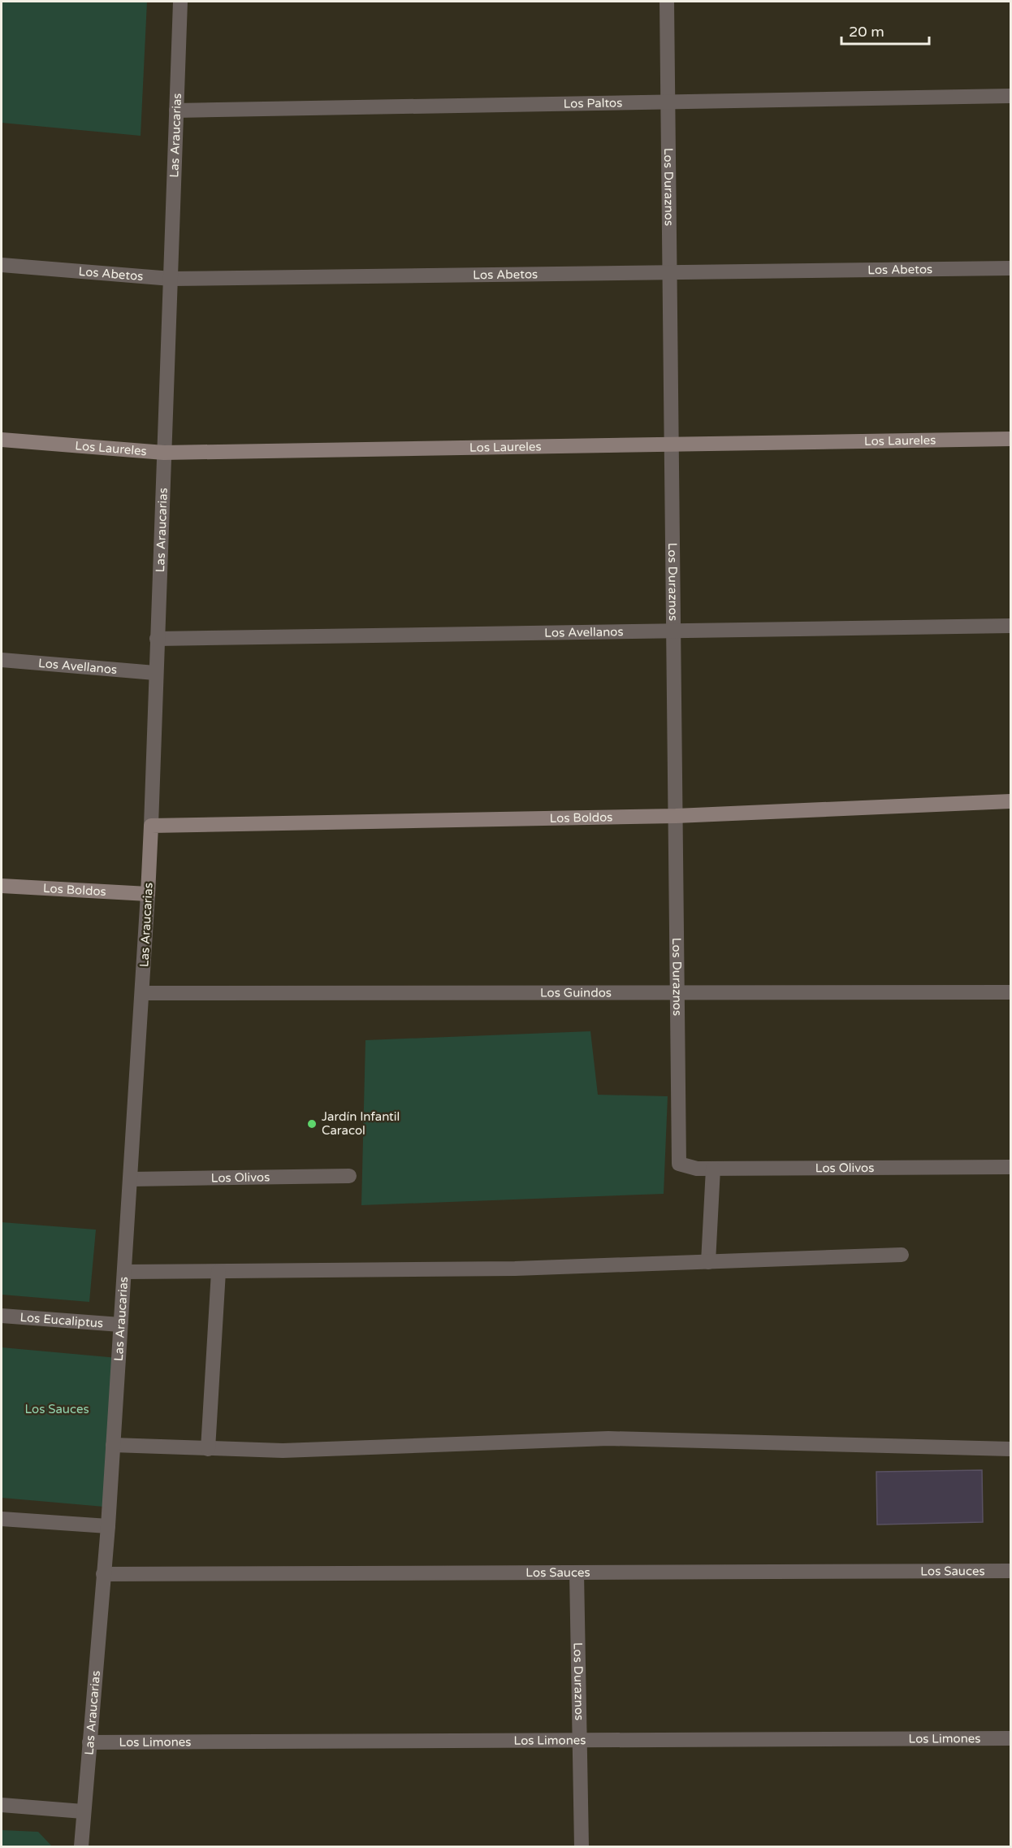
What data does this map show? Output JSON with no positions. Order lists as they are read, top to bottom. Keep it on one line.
{"streets":{"street":["Los Paltos","Las Araucarias","Los Duraznos","Los Abetos","Los Laureles","Los Avellanos","Los Boldos","Los Guindos","Los Olivos","Los Eucaliptus","Los Sauces","Los Limones"]},"crossings":[["Los Paltos","Las Araucarias"],["Los Paltos","Los Duraznos"],["Las Araucarias","Los Abetos"],["Las Araucarias","Los Laureles"],["Las Araucarias","Los Avellanos"],["Las Araucarias","Los Boldos"],["Las Araucarias","Los Guindos"],["Las Araucarias","Los Olivos"],["Las Araucarias","Los Eucaliptus"],["Las Araucarias","Los Sauces"],["Las Araucarias","Los Limones"],["Los Duraznos","Los Abetos"],["Los Duraznos","Los Laureles"],["Los Duraznos","Los Avellanos"],["Los Duraznos","Los Boldos"],["Los Duraznos","Los Guindos"],["Los Duraznos","Los Olivos"],["Los Duraznos","Los Sauces"],["Los Duraznos","Los Limones"]],"parks":["Los Sauces"],"places":["Jardín Infantil Caracol"],"scale_bar":"20 m"}
